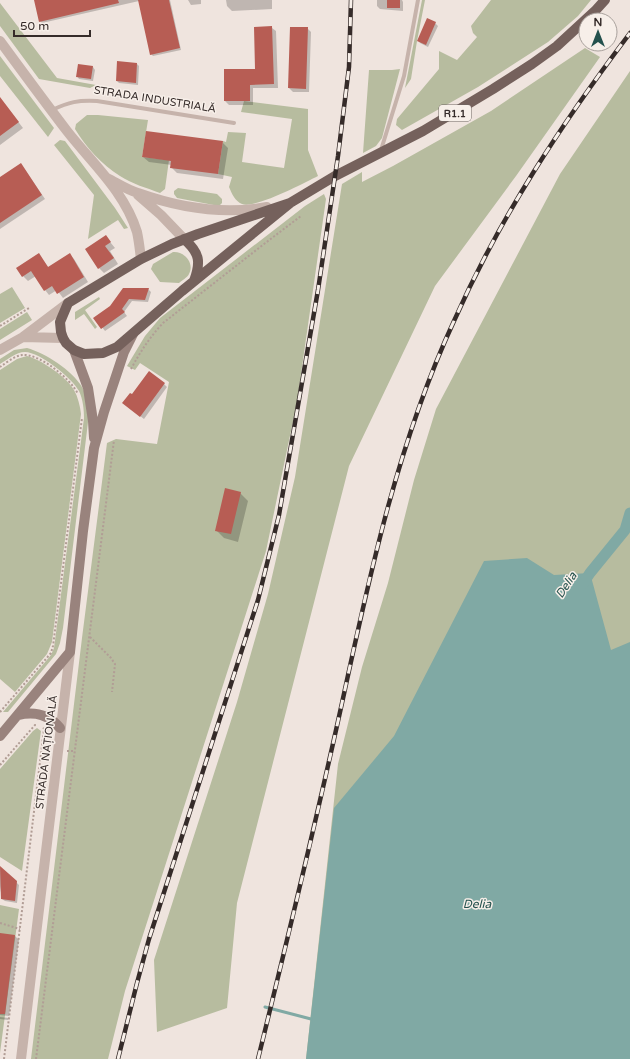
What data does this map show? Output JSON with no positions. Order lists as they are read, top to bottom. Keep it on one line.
{"streets":{"main road":["R1.1","STRADA NAȚIONALĂ"],"lane":["STRADA INDUSTRIALĂ"]},"water":["Delia"],"scale_bar":"50 m","north":"top"}
